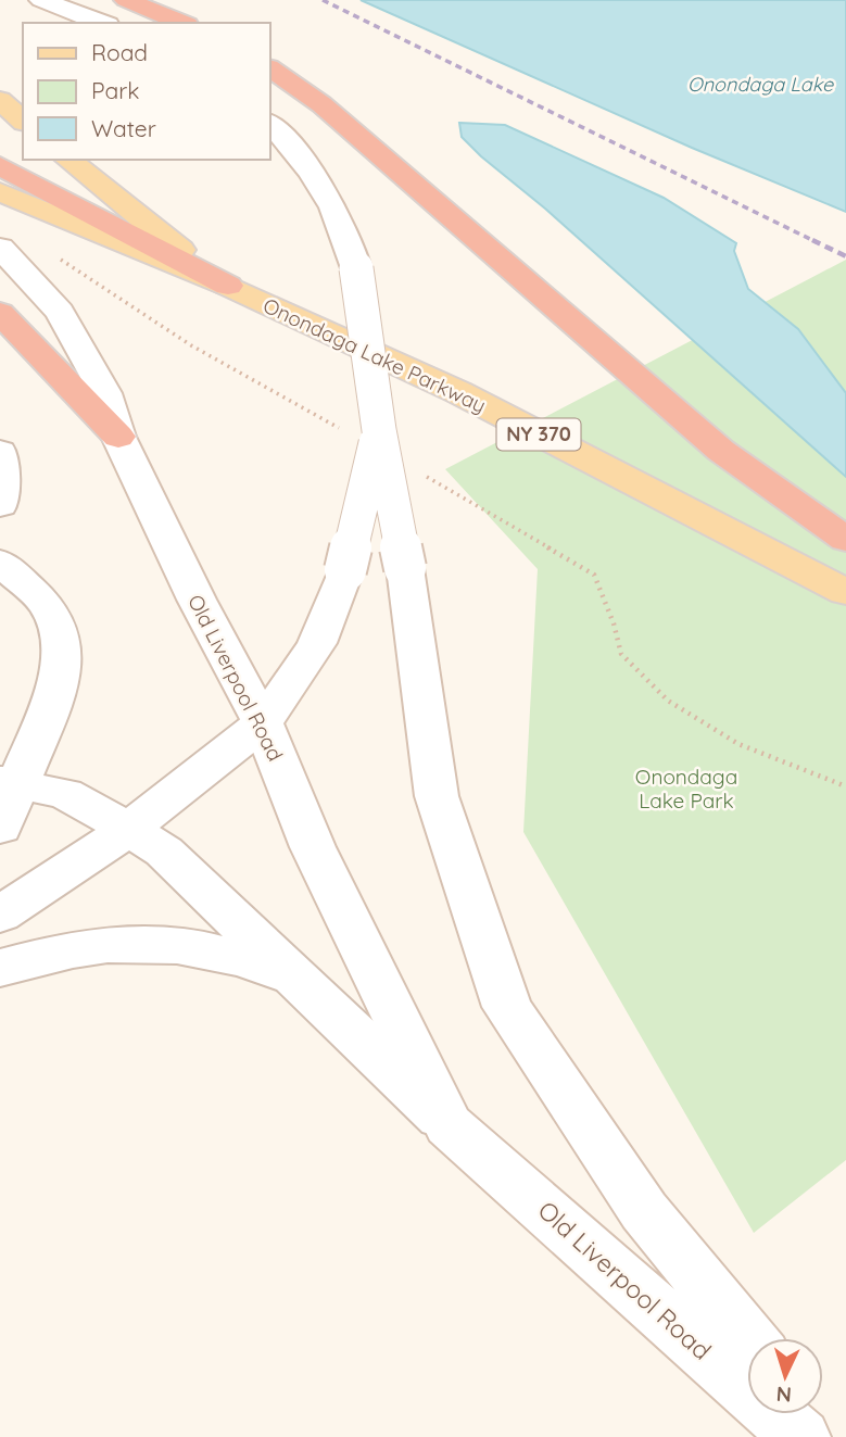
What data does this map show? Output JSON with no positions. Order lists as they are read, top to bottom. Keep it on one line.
{"streets":{"main road":["Onondaga Lake Parkway","NY 370","Old Liverpool Road"]},"crossings":[["Onondaga Lake Parkway","NY 370"]],"water":["Onondaga Lake"],"parks":["Onondaga Lake Park"],"legend":["Road","Park","Water"],"north":"bottom"}
